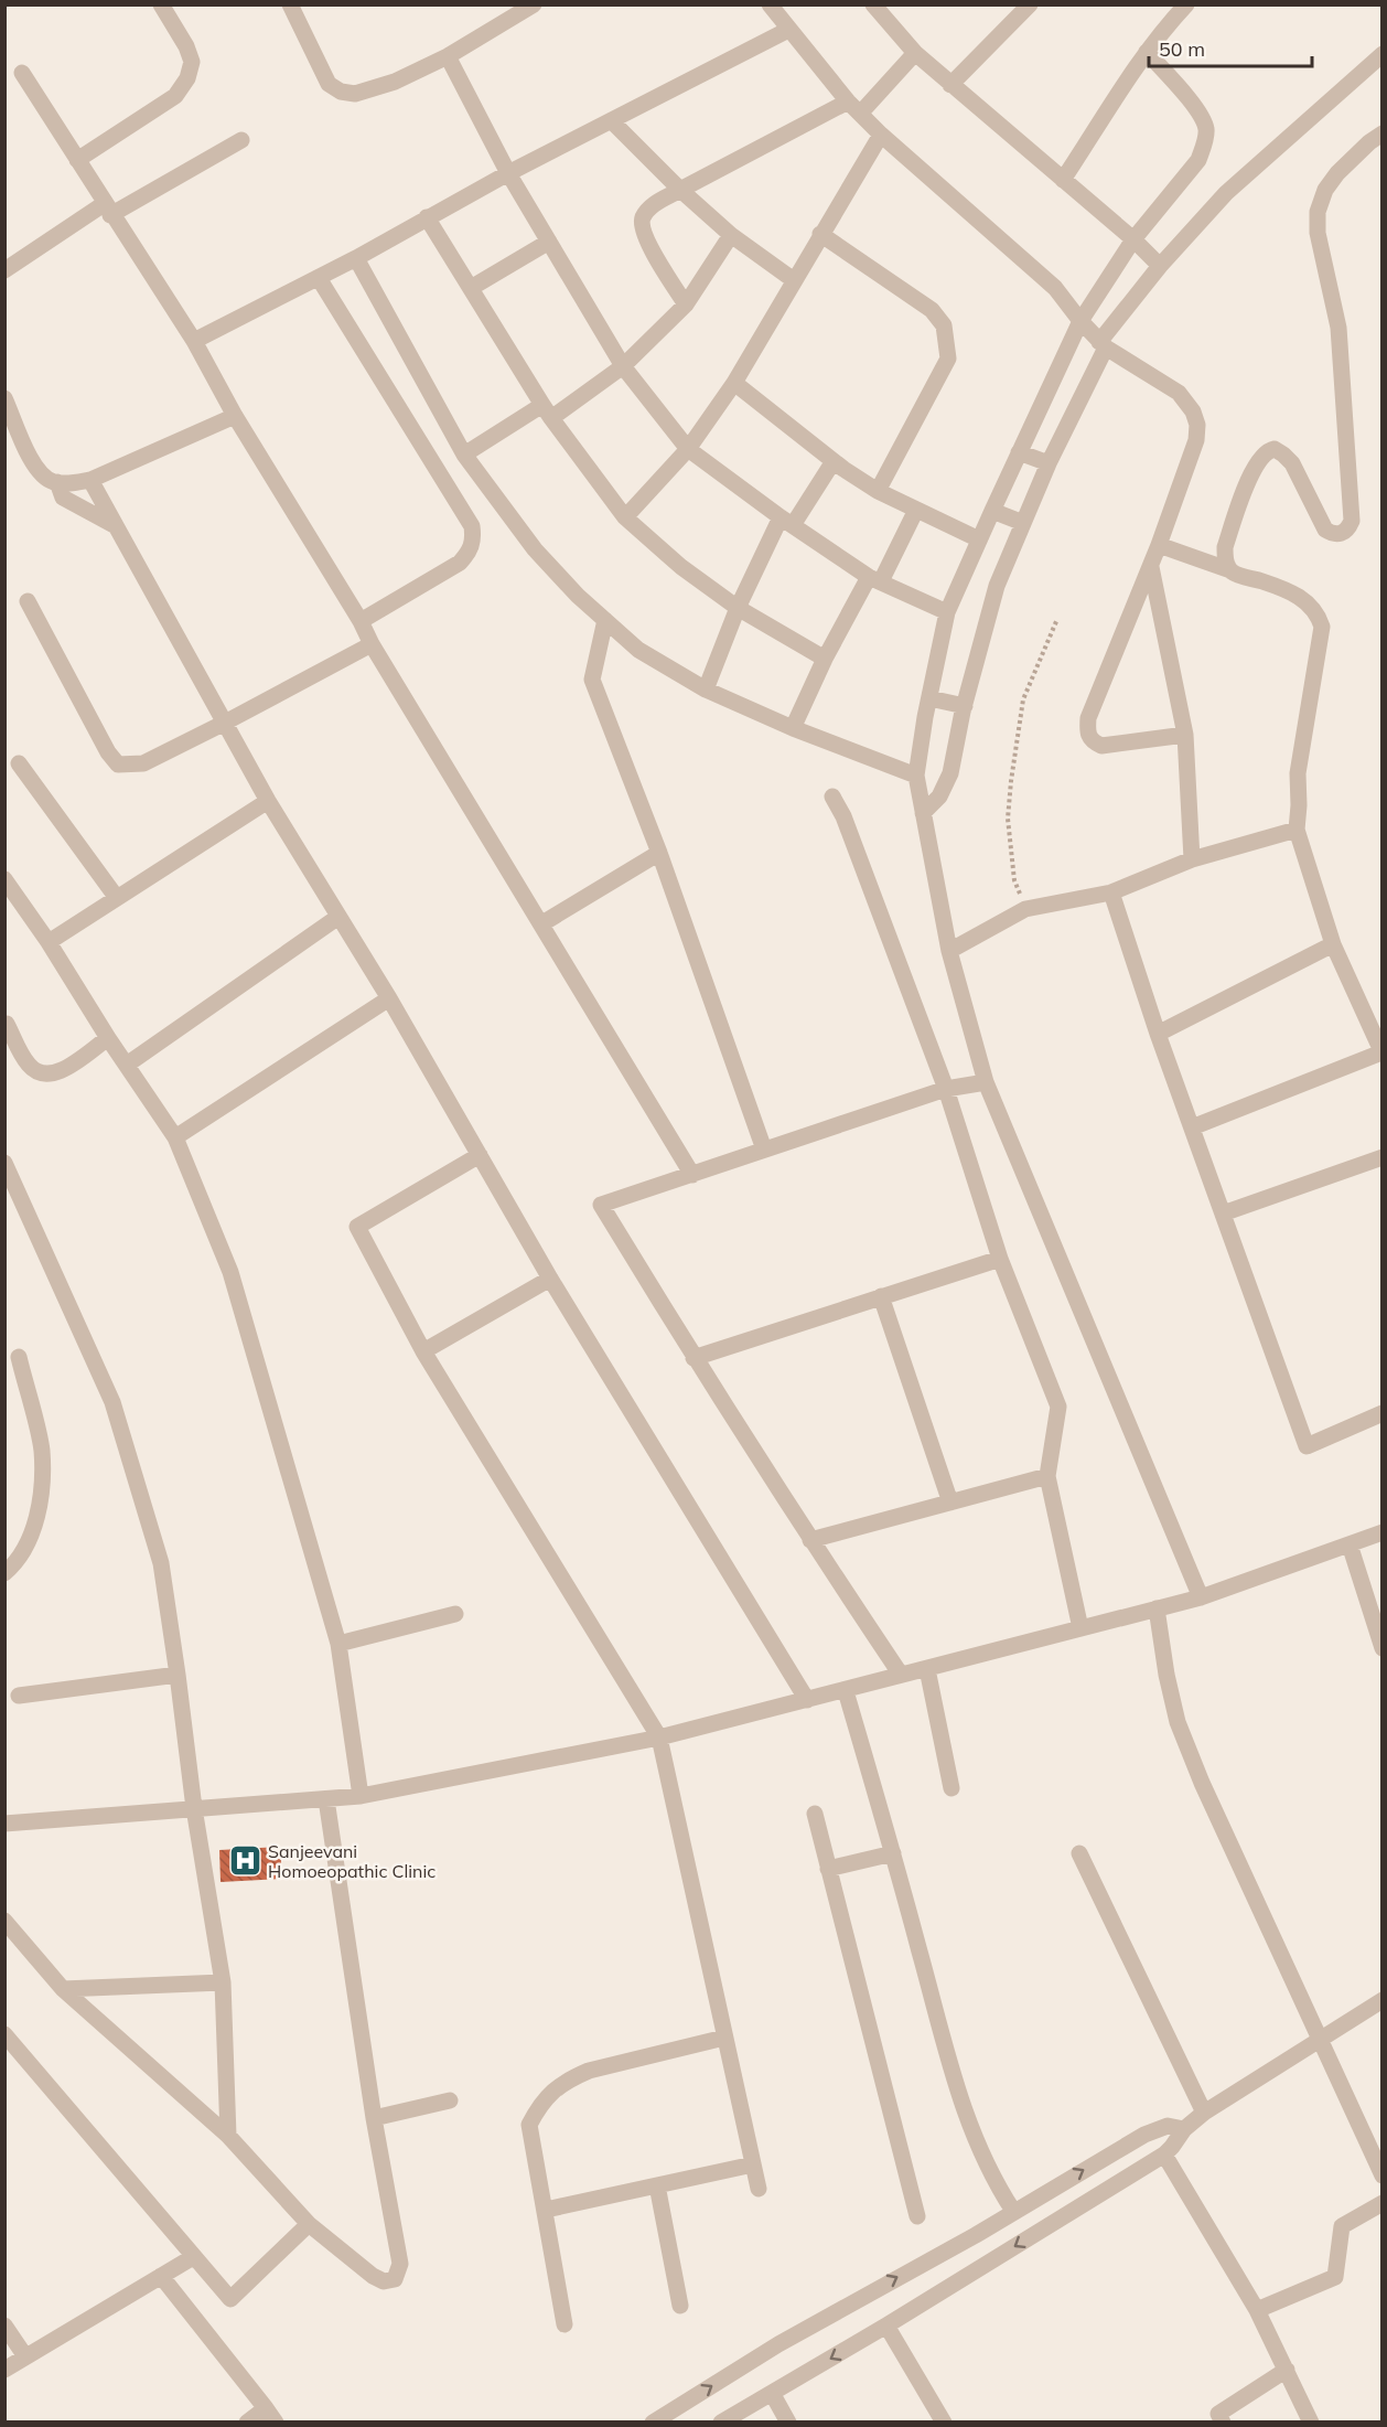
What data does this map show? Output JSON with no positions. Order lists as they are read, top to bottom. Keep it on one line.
{"places":{"hospital":["Sanjeevani Homoeopathic Clinic"]},"scale_bar":"50 m"}
